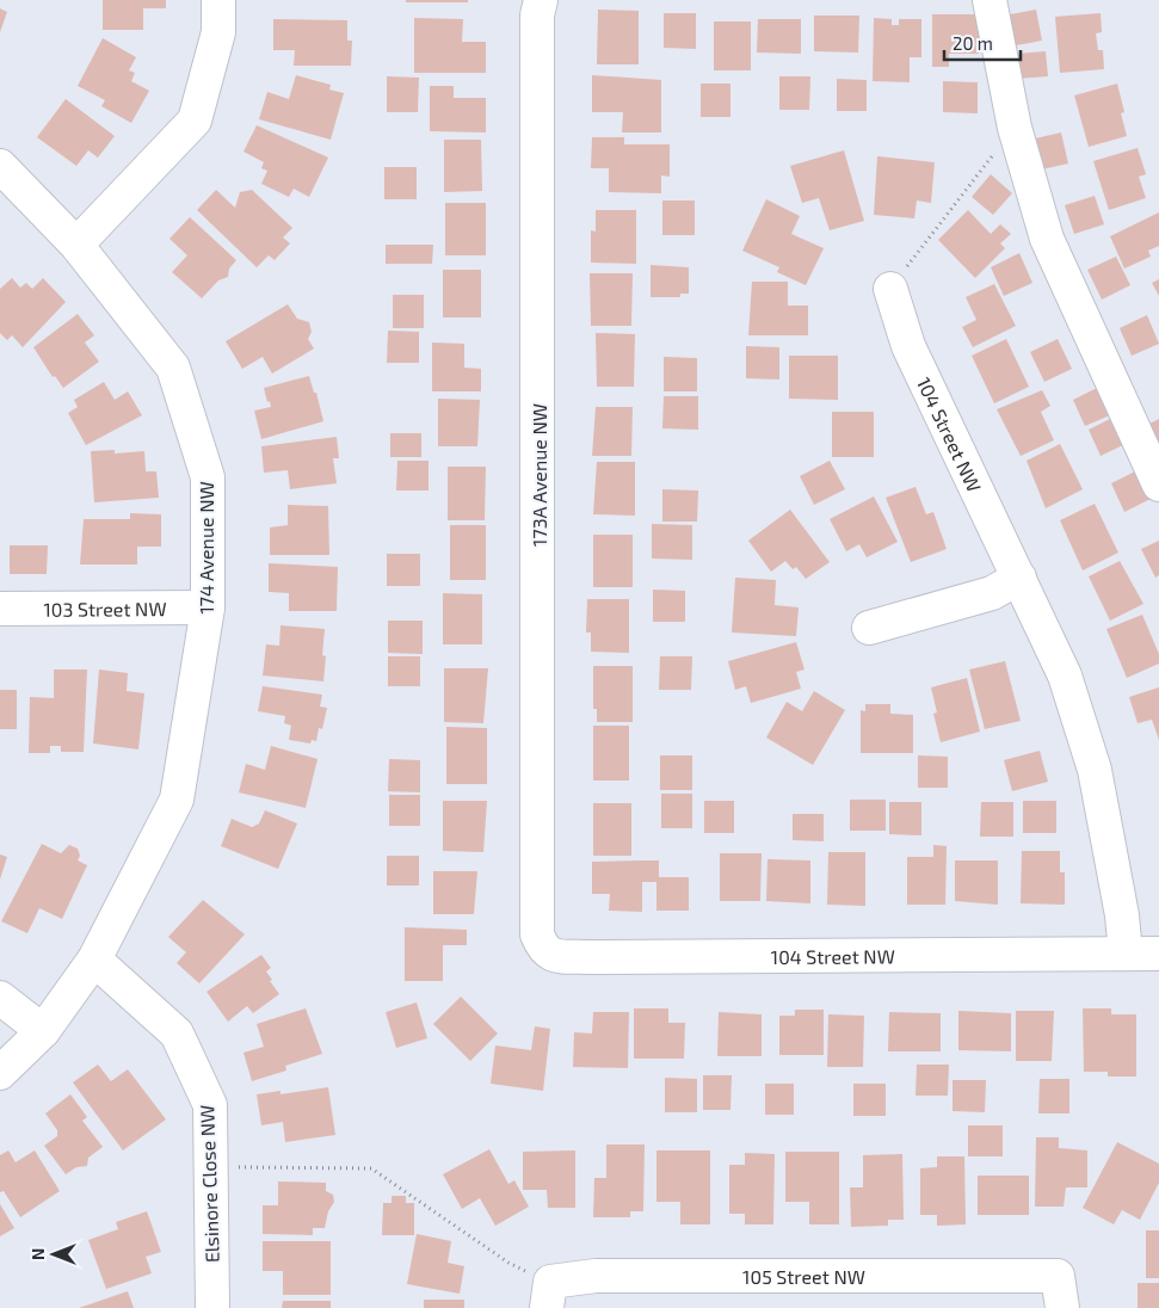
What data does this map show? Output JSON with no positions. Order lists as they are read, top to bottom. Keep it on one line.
{"streets":{"street":["104 Street NW","173A Avenue NW","174 Avenue NW","103 Street NW","Elsinore Close NW","105 Street NW"]},"crossings":[["104 Street NW","173A Avenue NW"],["174 Avenue NW","103 Street NW"],["174 Avenue NW","Elsinore Close NW"]],"scale_bar":"20 m","north":"left"}
